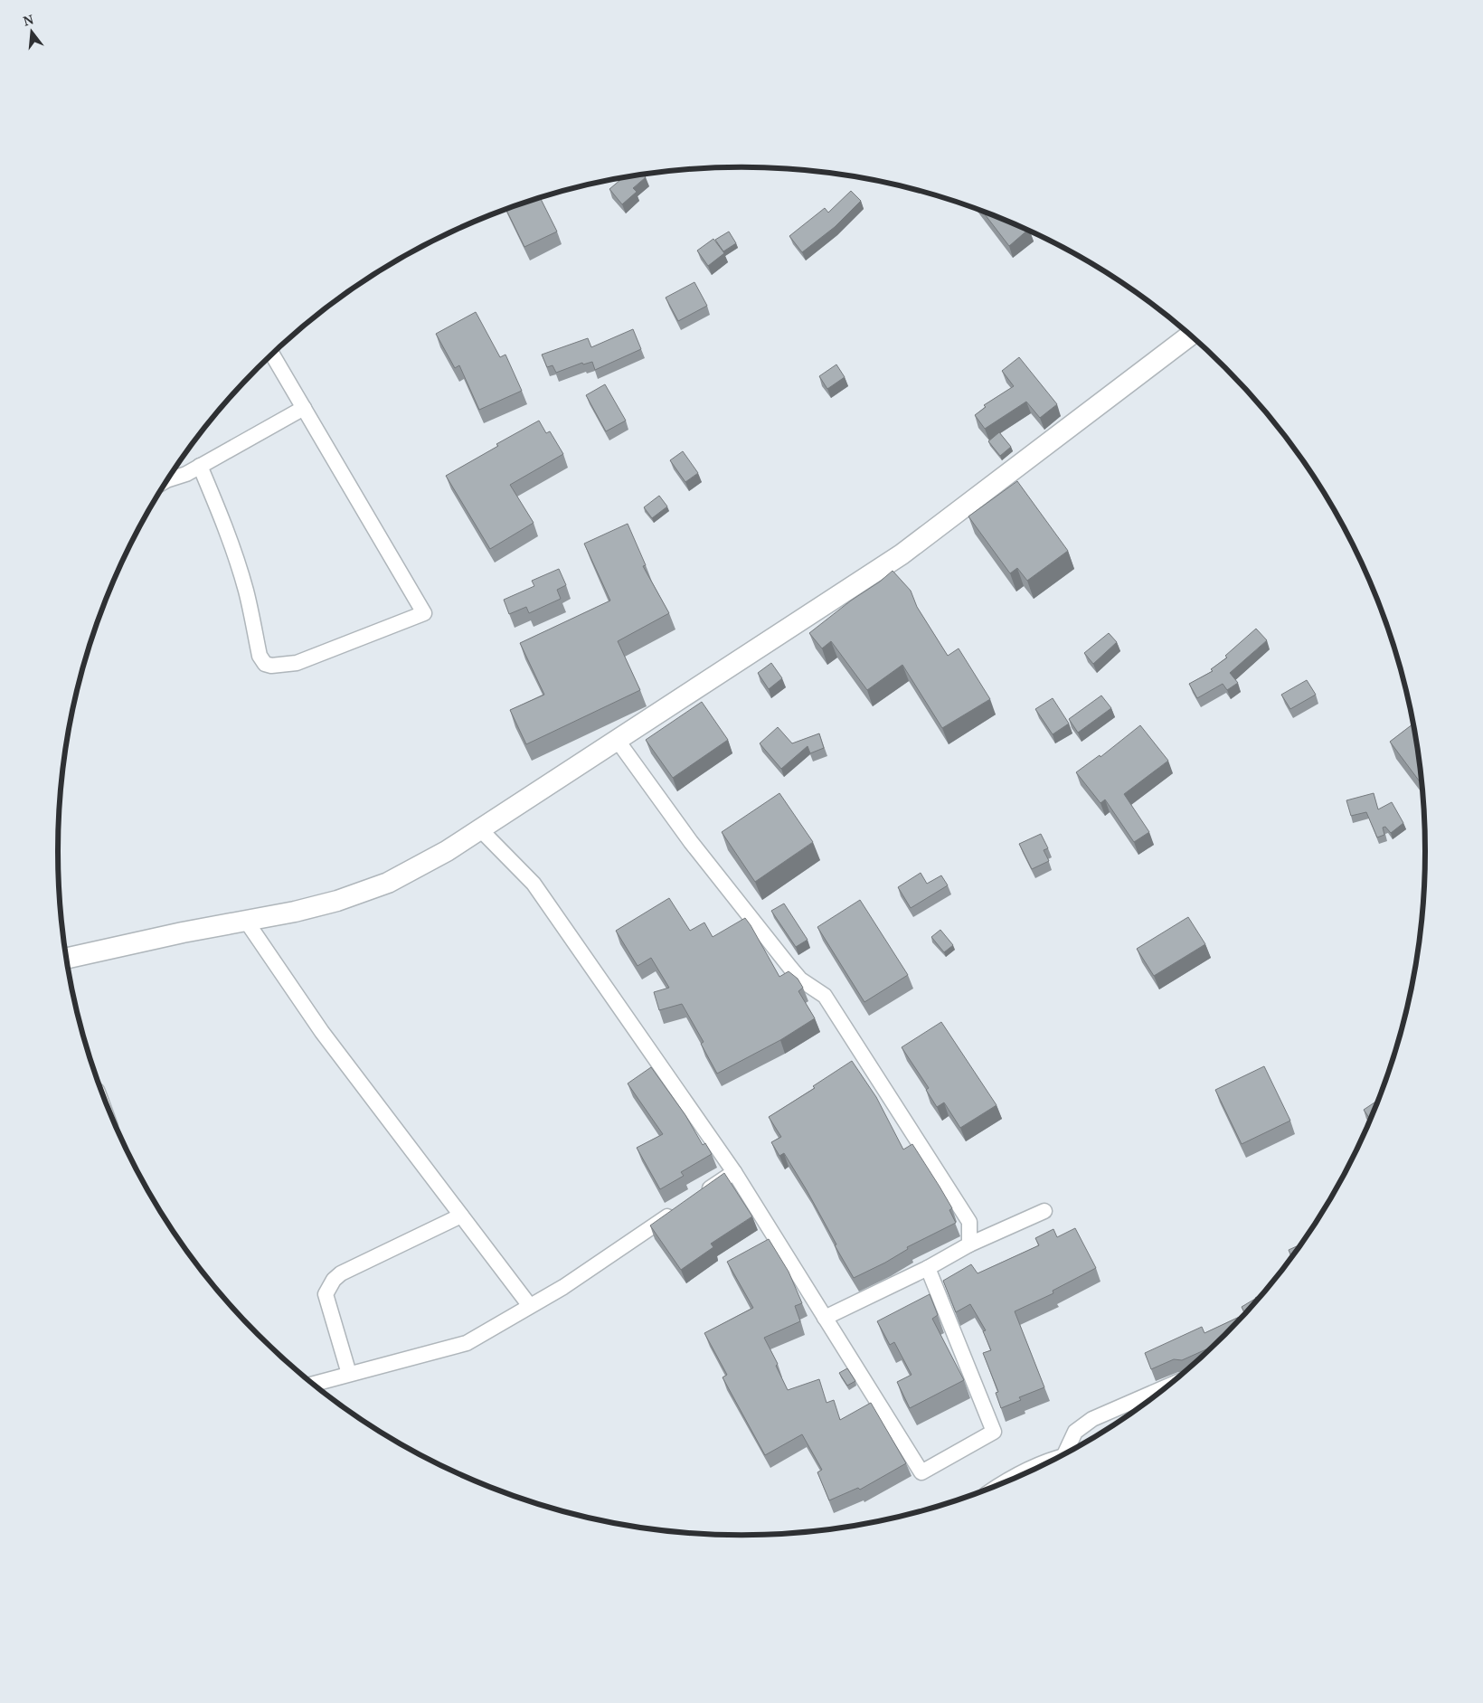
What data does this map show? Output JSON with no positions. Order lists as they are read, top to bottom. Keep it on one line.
{"north":"top"}
